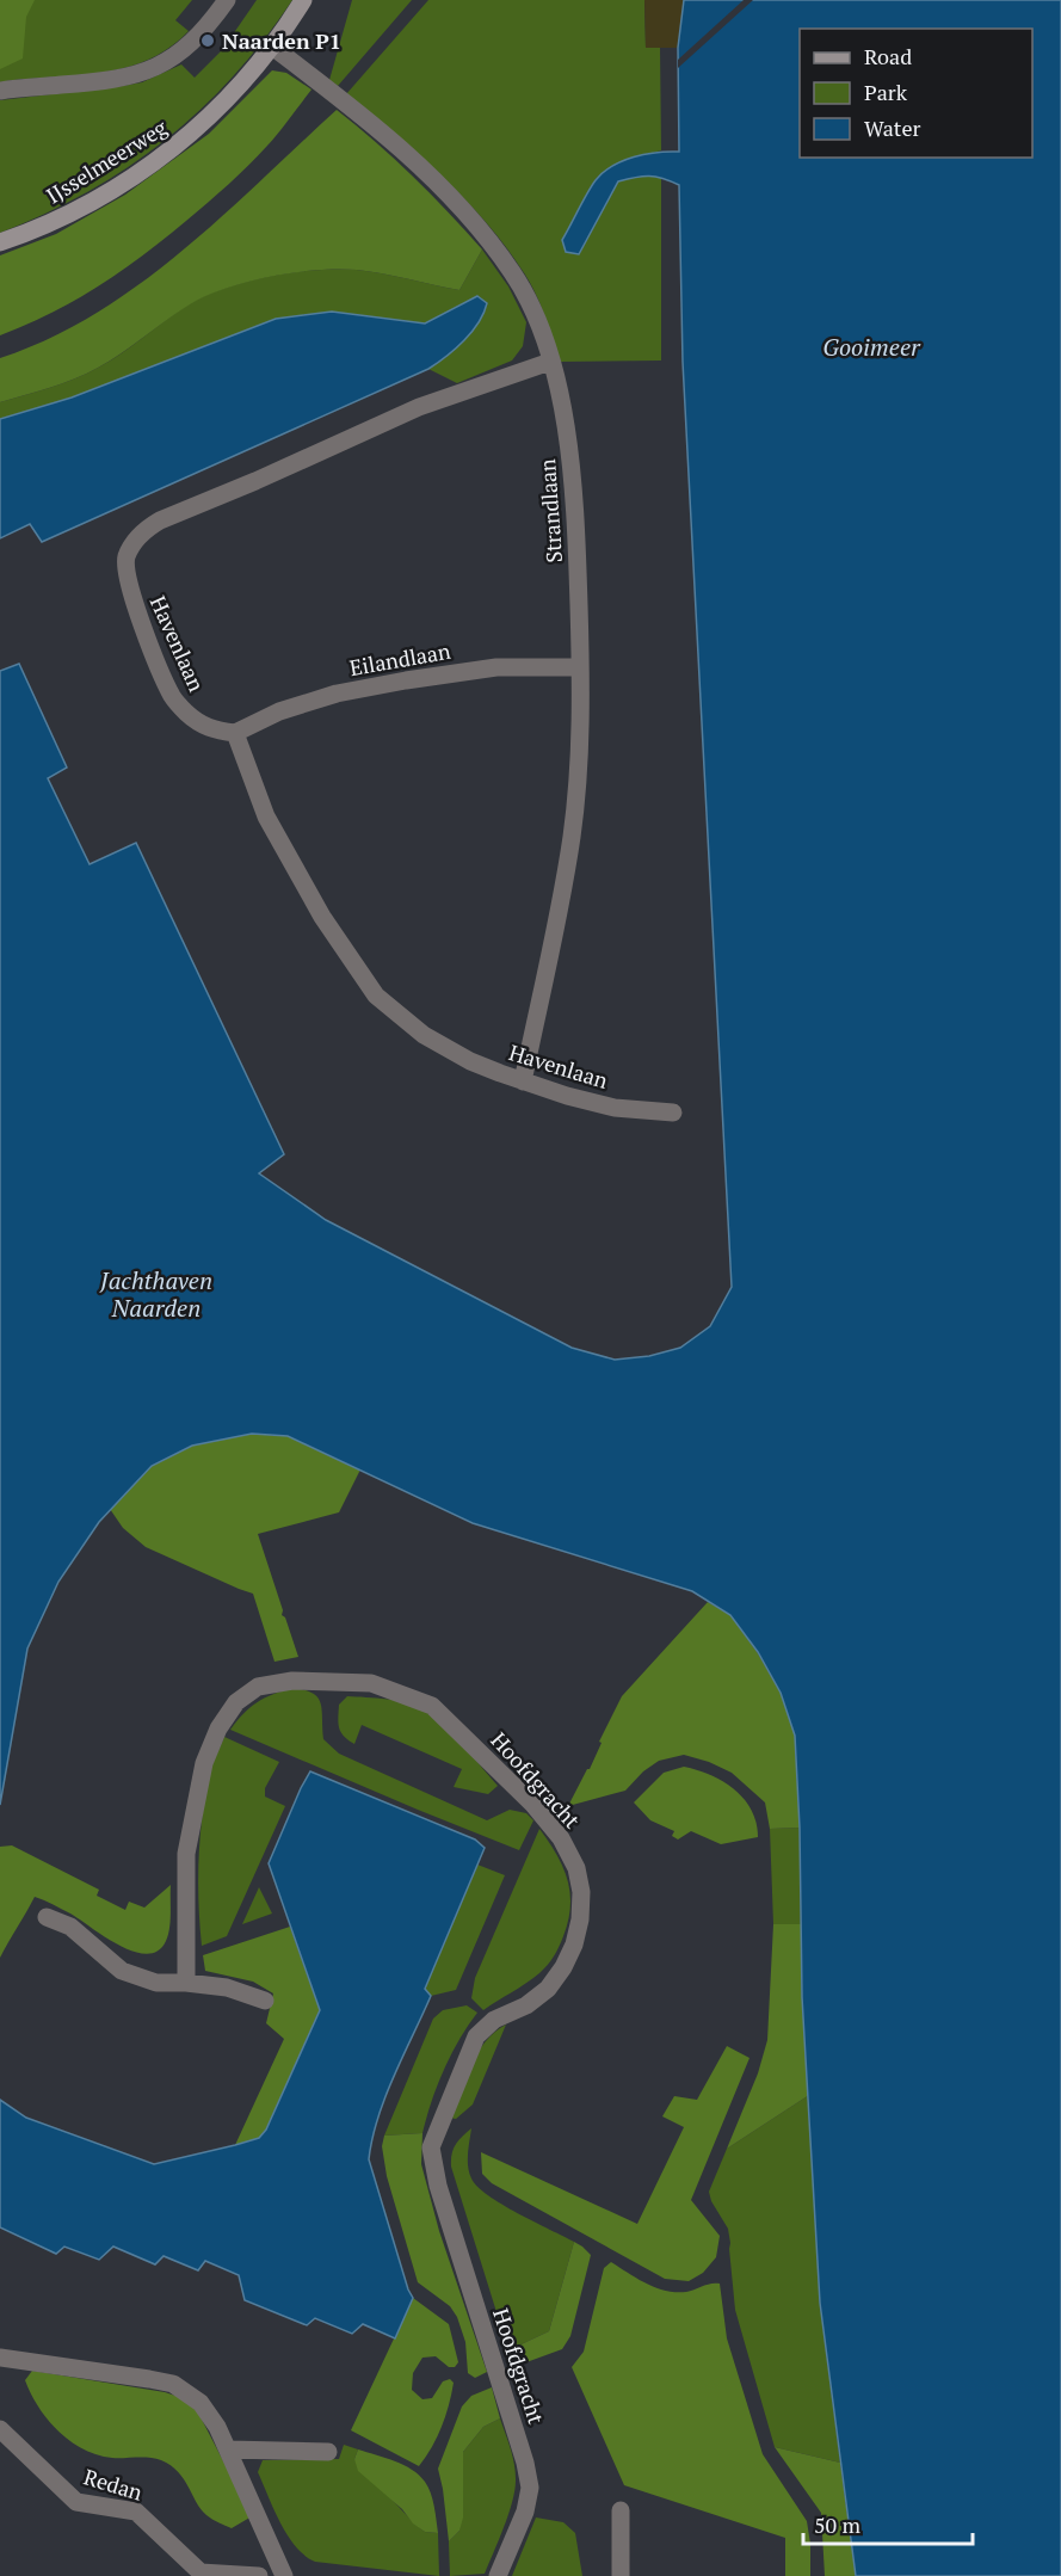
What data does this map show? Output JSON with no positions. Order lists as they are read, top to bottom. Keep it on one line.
{"streets":{"main road":["IJsselmeerweg"],"street":["Strandlaan","Havenlaan","Eilandlaan","Hoofdgracht","Redan"]},"crossings":[["IJsselmeerweg","Strandlaan"],["Strandlaan","Havenlaan"],["Strandlaan","Eilandlaan"],["Havenlaan","Eilandlaan"]],"water":["Gooimeer","Jachthaven Naarden"],"places":["Naarden P1"],"legend":["Road","Park","Water"],"scale_bar":"50 m"}
